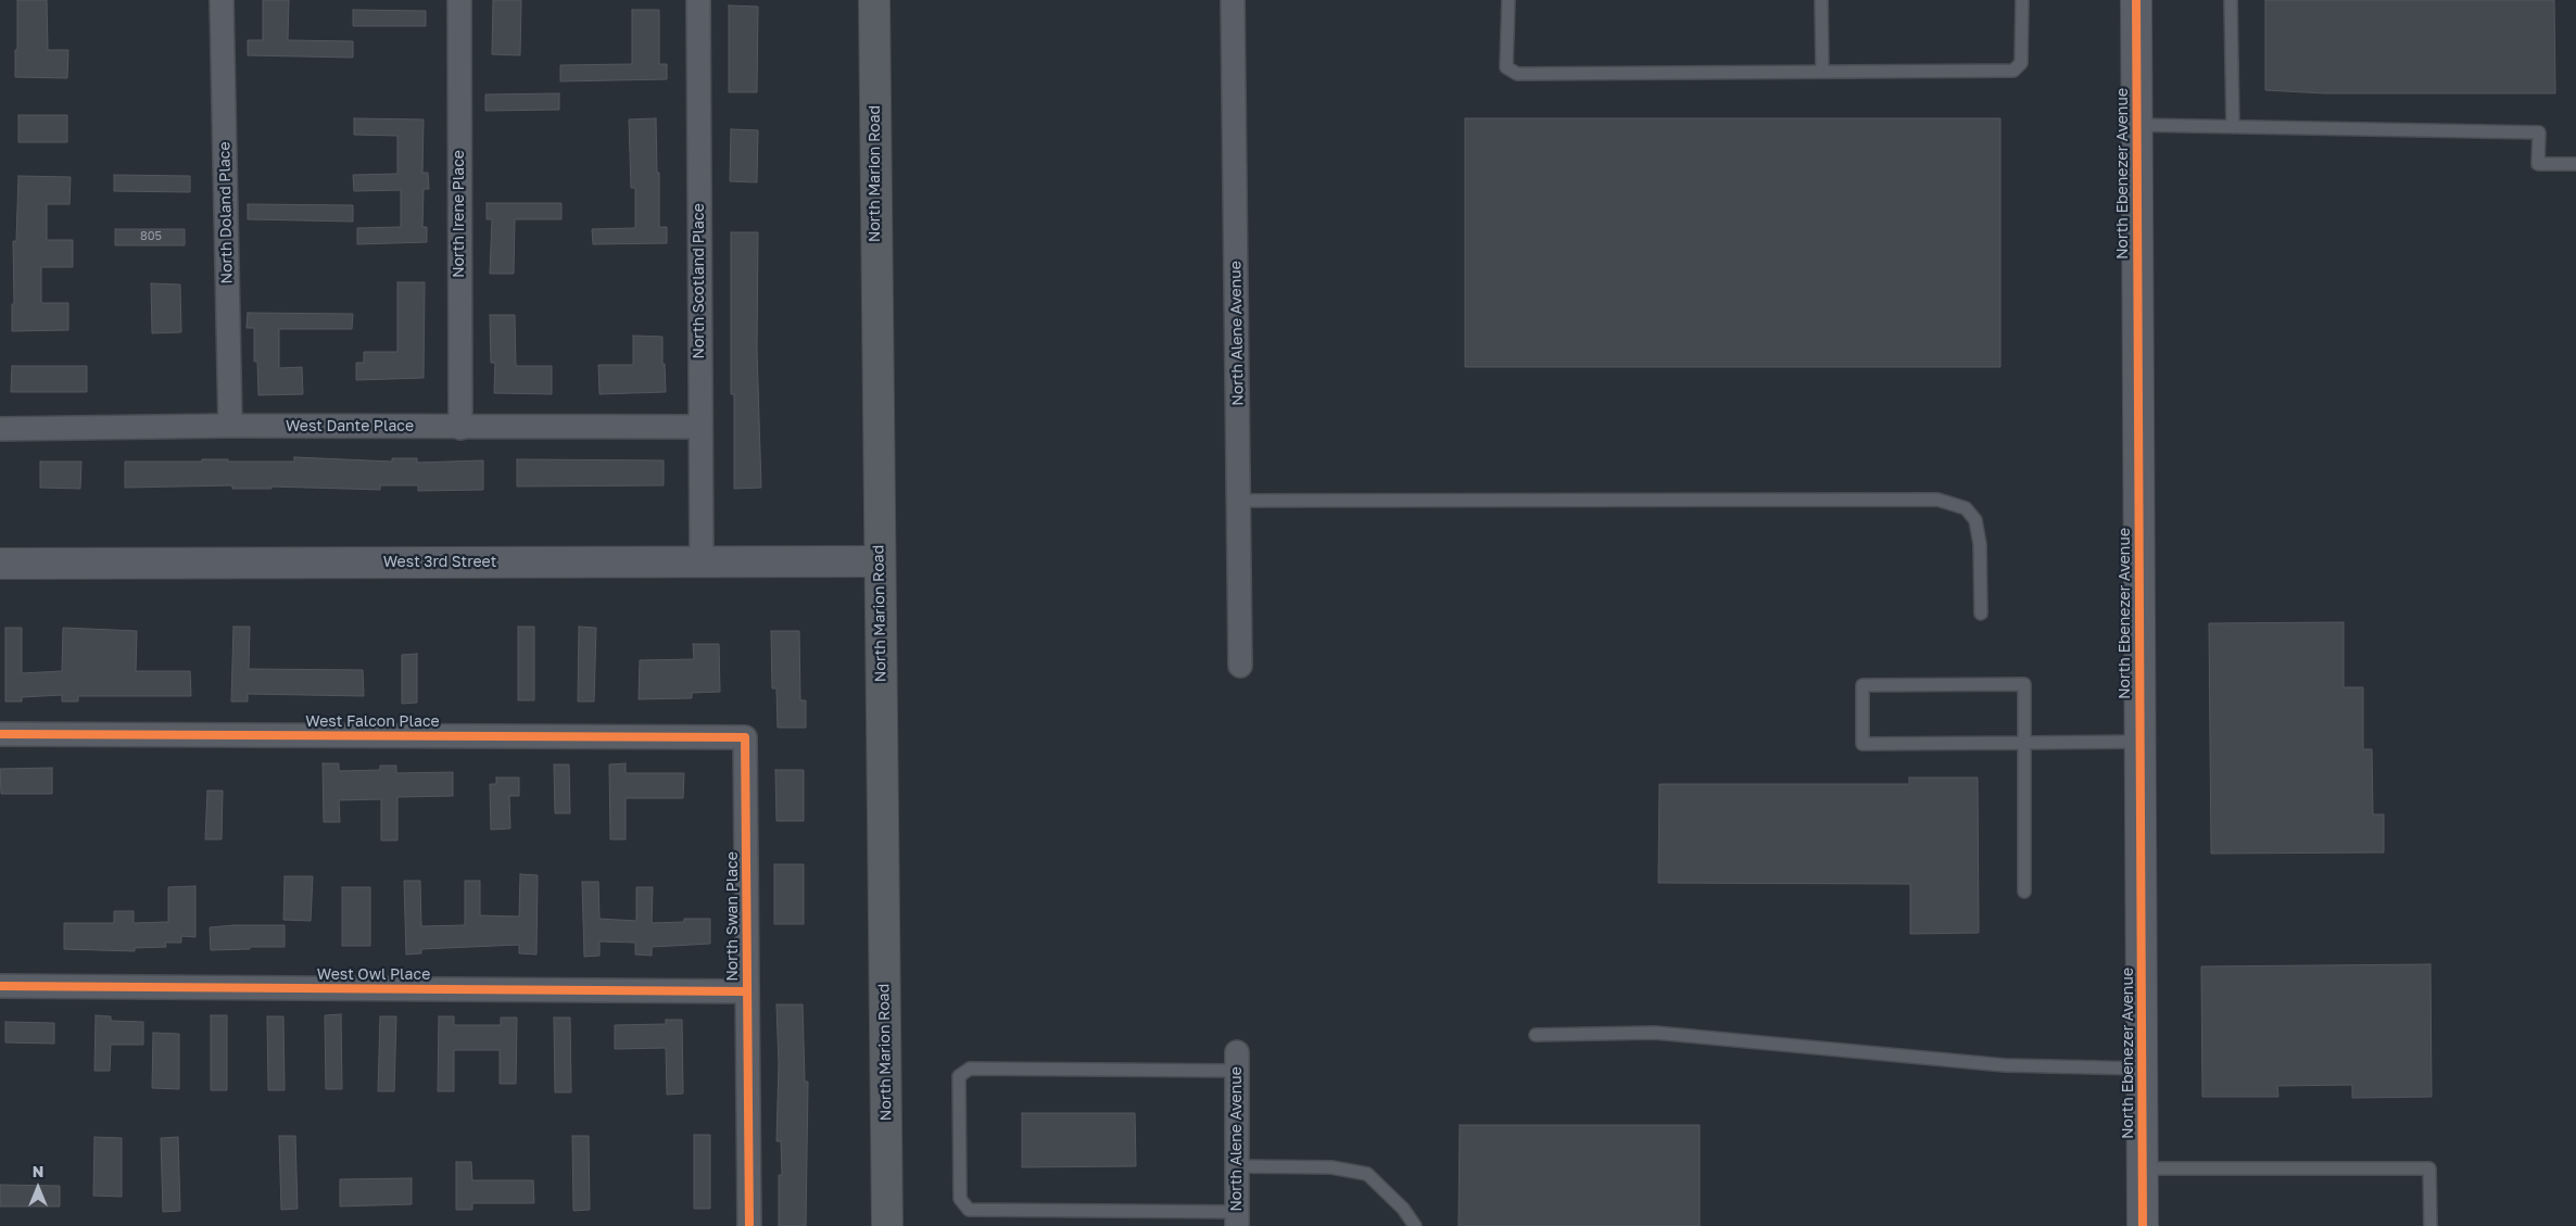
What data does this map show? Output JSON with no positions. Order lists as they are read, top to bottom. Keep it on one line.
{"streets":{"main road":["North Marion Road"],"street":["North Ebenezer Avenue","North Doland Place","North Irene Place","North Scotland Place","North Alene Avenue","West Dante Place","West 3rd Street","West Falcon Place","North Swan Place","West Owl Place"]},"crossings":[["North Marion Road","West 3rd Street"],["North Doland Place","West Dante Place"],["North Irene Place","West Dante Place"],["North Scotland Place","West Dante Place"],["North Scotland Place","West 3rd Street"],["West Falcon Place","North Swan Place"],["North Swan Place","West Owl Place"]],"house_numbers":["805"],"north":"top"}
